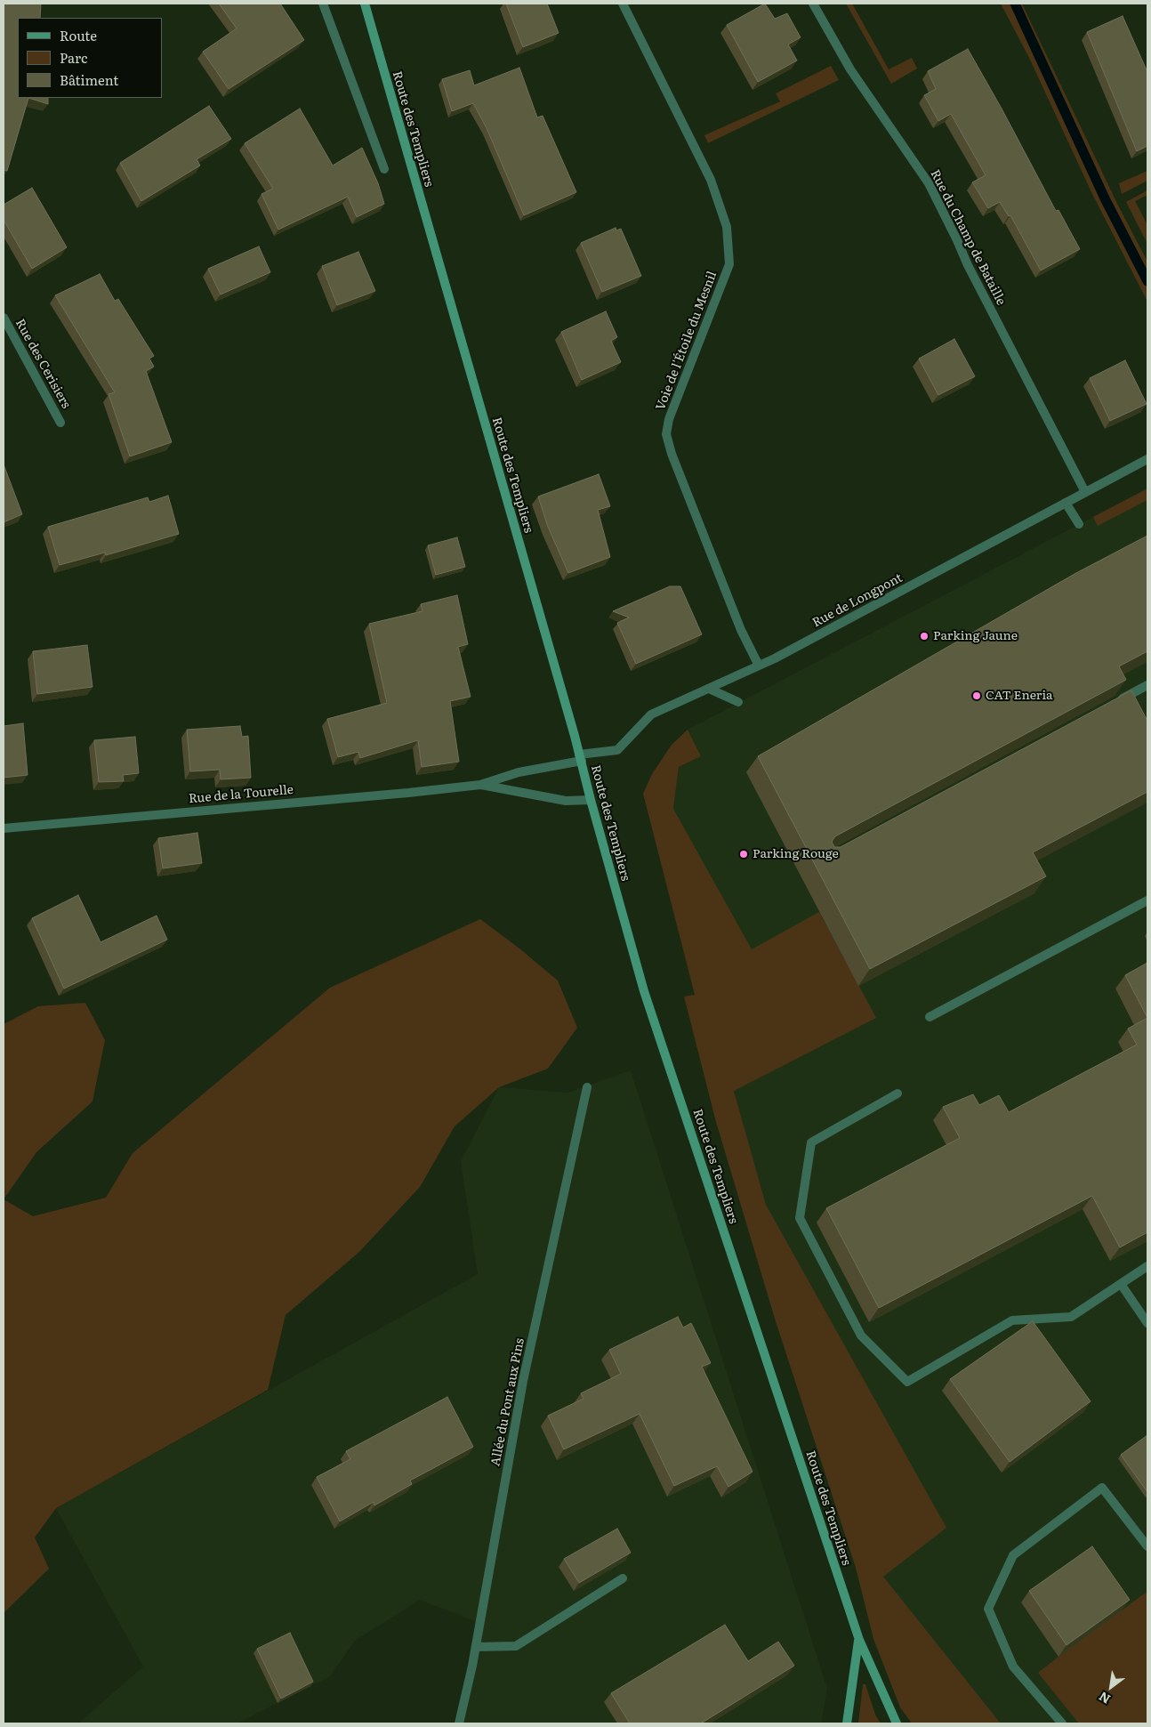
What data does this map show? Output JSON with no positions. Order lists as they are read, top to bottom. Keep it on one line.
{"streets":{"main road":["Route des Templiers"],"street":["Rue du Champ de Bataille","Voie de l'Étoile du Mesnil","Rue des Cerisiers","Rue de Longpont","Rue de la Tourelle","Allée du Pont aux Pins"]},"crossings":[["Route des Templiers","Rue de Longpont"],["Route des Templiers","Rue de la Tourelle"],["Rue du Champ de Bataille","Rue de Longpont"],["Voie de l'Étoile du Mesnil","Rue de Longpont"],["Rue de Longpont","Rue de la Tourelle"]],"places":["Parking Jaune","CAT Eneria","Parking Rouge"],"legend":["Route","Parc","Bâtiment"],"north":"bottom left"}
